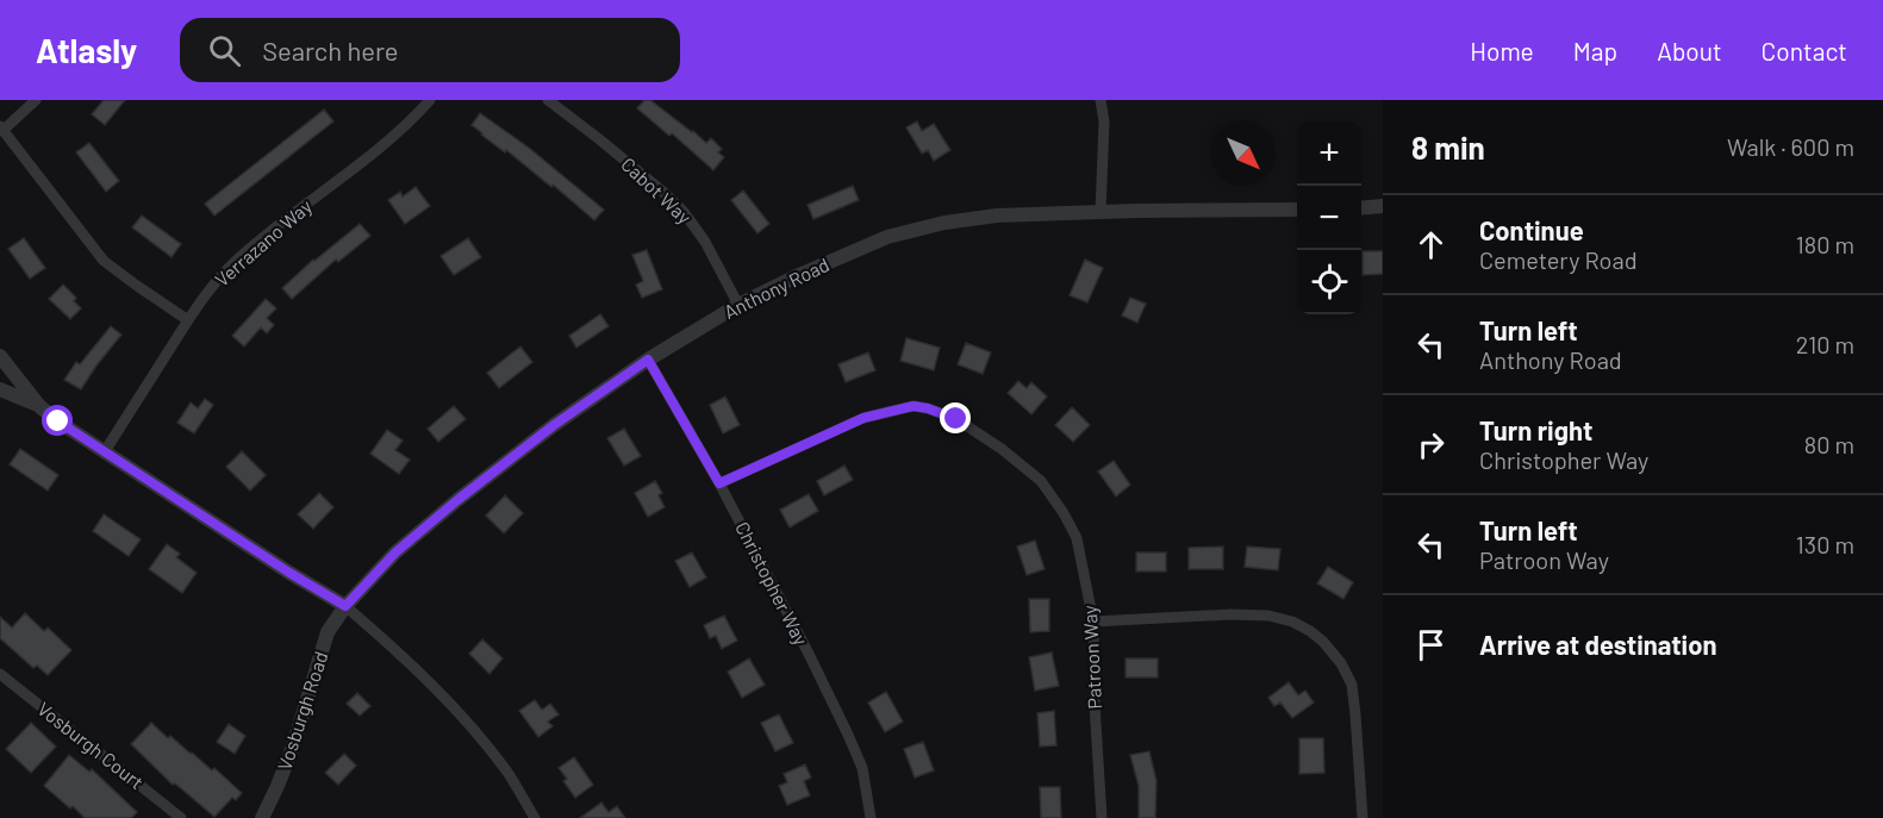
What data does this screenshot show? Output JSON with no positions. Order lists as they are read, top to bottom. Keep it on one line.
{"streets":{"street":["Cabot Way","Verrazano Way","Anthony Road","Christopher Way","Patroon Way","Vosburgh Road","Vosburgh Court"]},"crossings":[["Cabot Way","Anthony Road"],["Anthony Road","Christopher Way"],["Anthony Road","Vosburgh Road"],["Christopher Way","Patroon Way"]],"north":"bottom right","page":{"header":"Atlasly","search":"Search here","nav":["Home","Map","About","Contact"],"heading":["8 min","Walk · 600 m"],"map_buttons":["+","−"],"list":[["Continue","Cemetery Road","180 m"],["Turn left","Anthony Road","210 m"],["Turn right","Christopher Way","80 m"],["Turn left","Patroon Way","130 m"],"Arrive at destination"]}}
